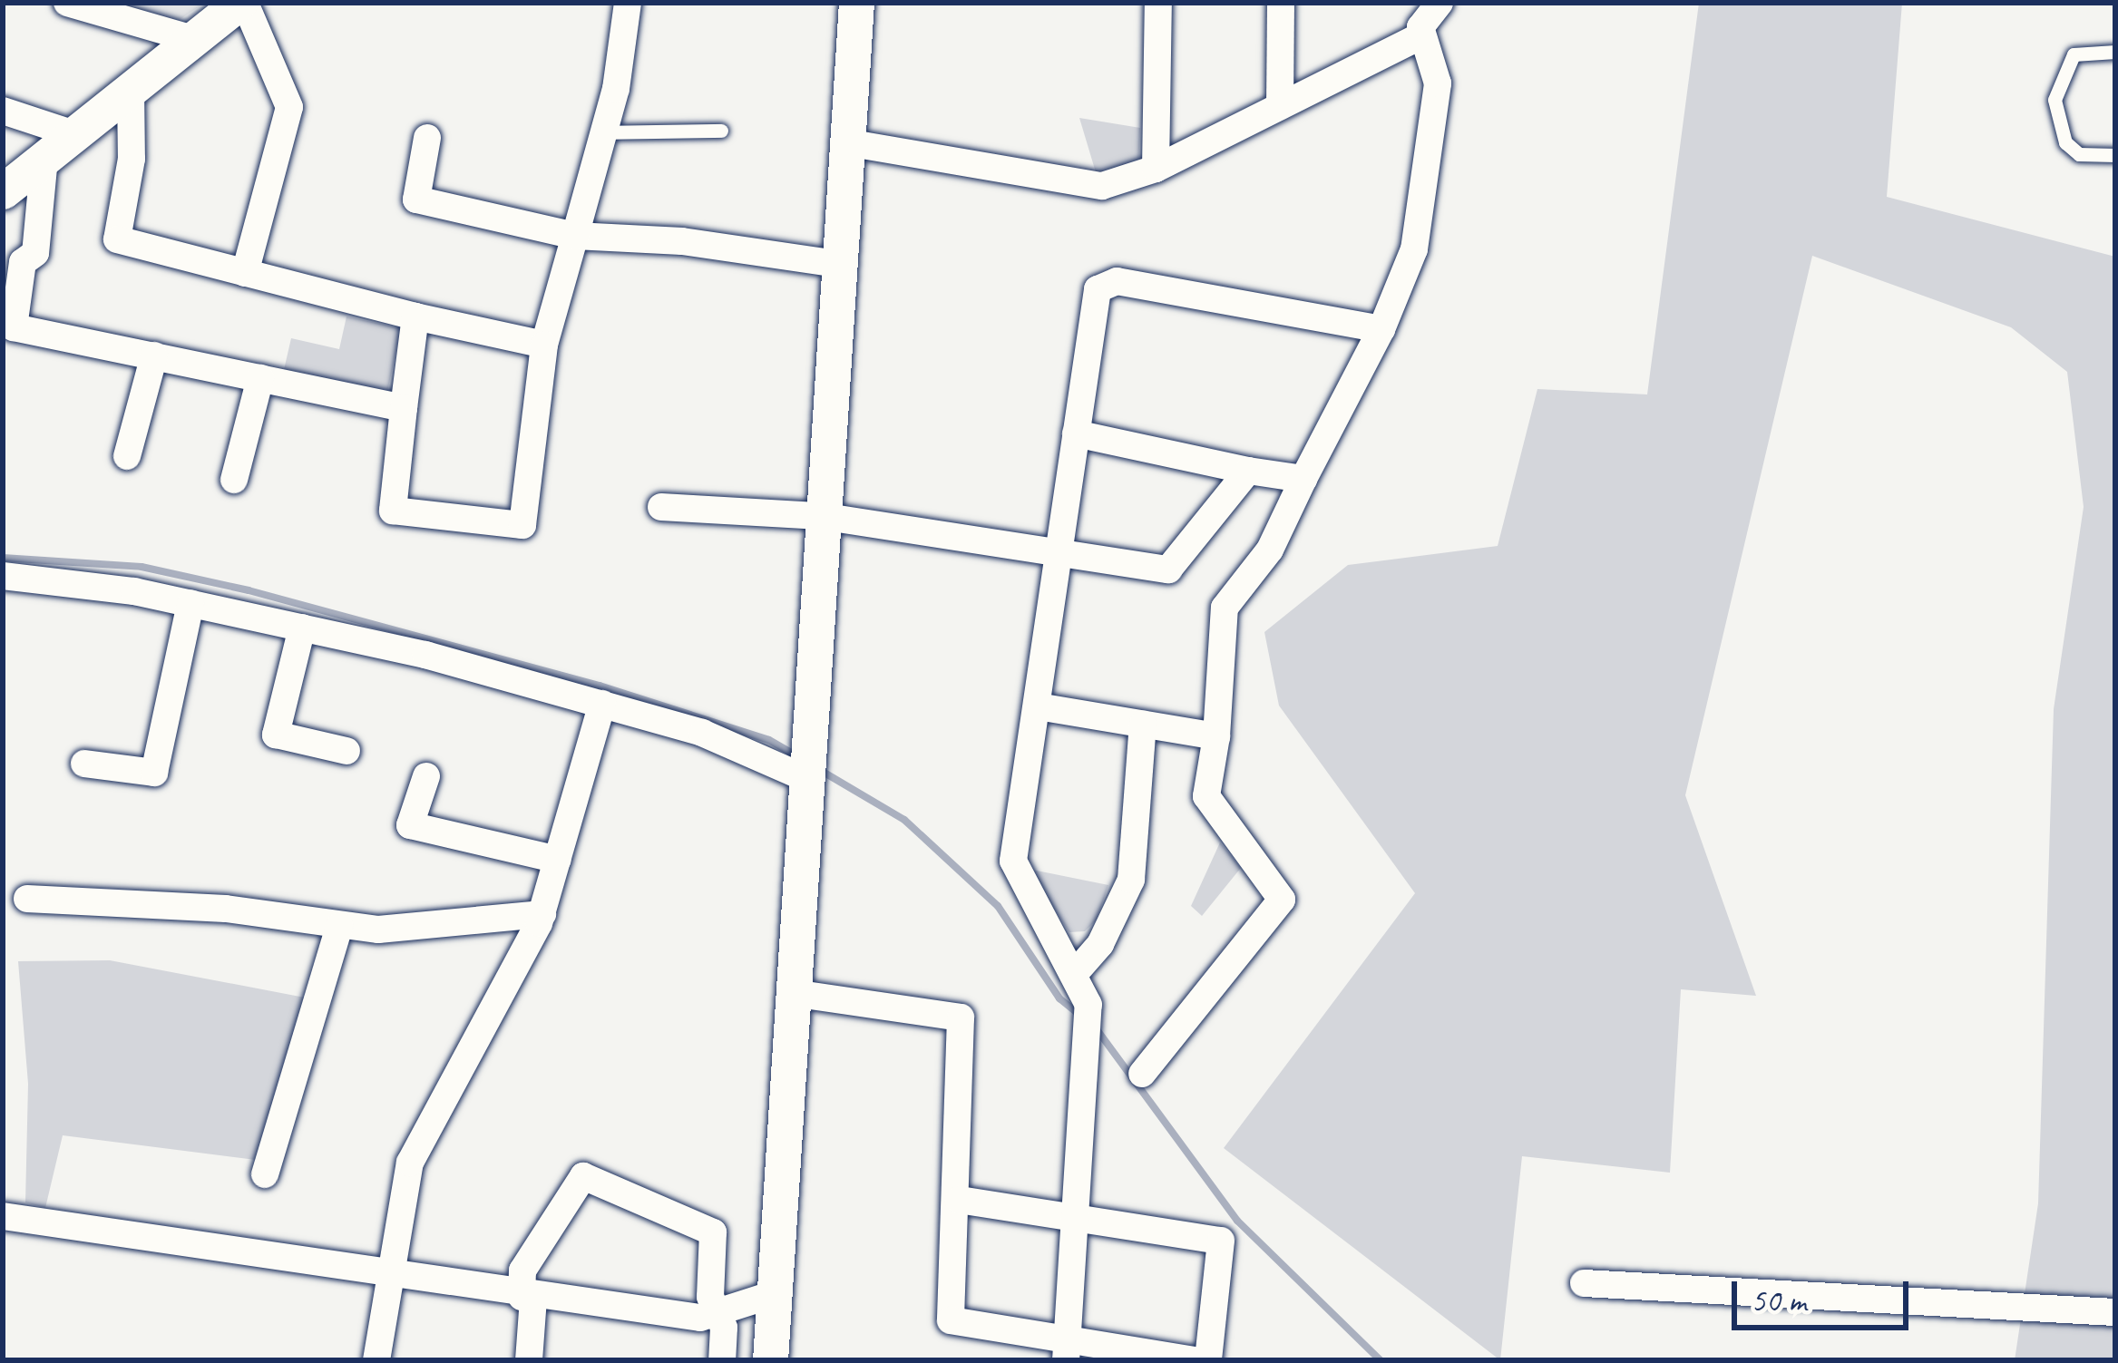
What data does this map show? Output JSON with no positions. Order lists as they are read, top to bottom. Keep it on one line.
{"scale_bar":"50 m"}
